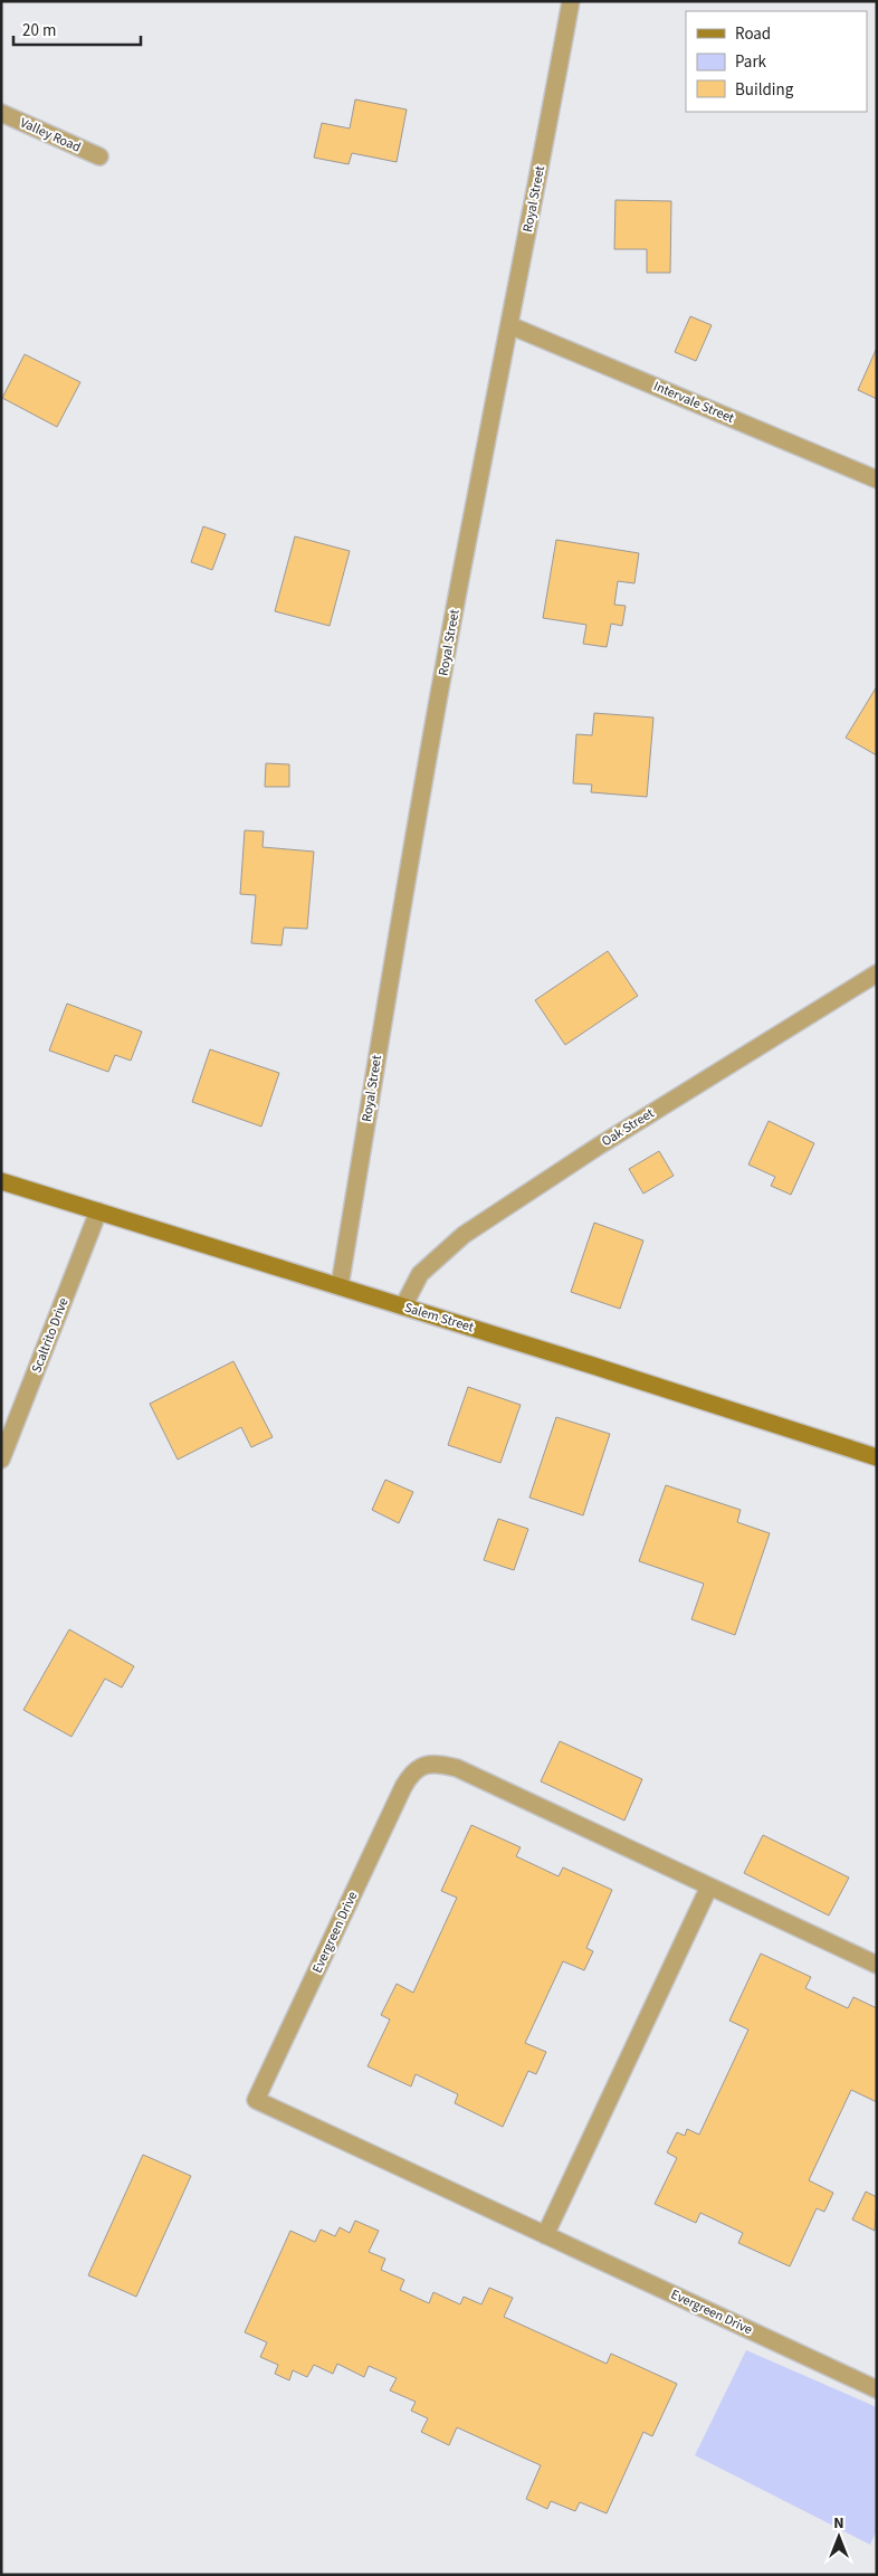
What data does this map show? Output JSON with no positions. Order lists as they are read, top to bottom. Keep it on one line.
{"streets":{"street":["Valley Road","Royal Street","Intervale Street","Oak Street","Salem Street","Scaltrito Drive","Evergreen Drive"]},"crossings":[["Royal Street","Intervale Street"],["Royal Street","Salem Street"],["Oak Street","Salem Street"],["Salem Street","Scaltrito Drive"]],"legend":["Road","Park","Building"],"scale_bar":"20 m","north":"top"}
